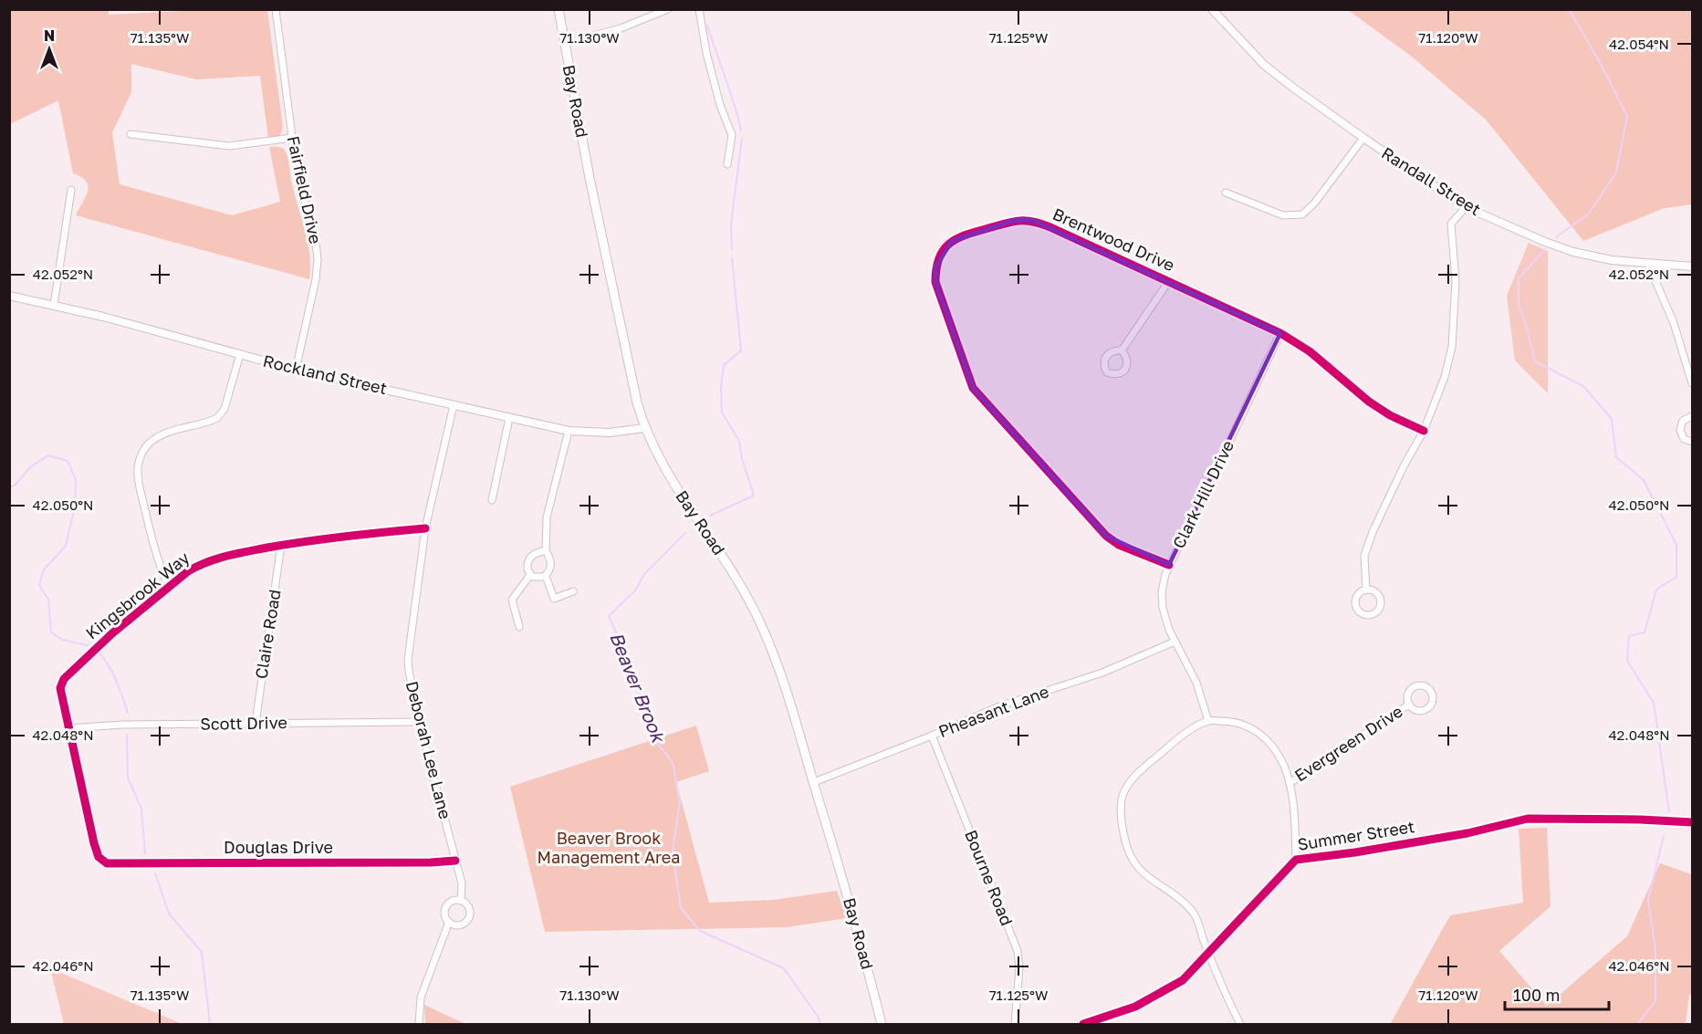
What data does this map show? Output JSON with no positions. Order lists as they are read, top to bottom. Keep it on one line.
{"streets":{"main road":["Bay Road"],"street":["Randall Street","Fairfield Drive","Brentwood Drive","Rockland Street","Clark Hill Drive","Kingsbrook Way","Claire Road","Pheasant Lane","Scott Drive","Evergreen Drive","Deborah Lee Lane","Summer Street","Douglas Drive","Bourne Road"]},"crossings":[["Bay Road","Rockland Street"],["Bay Road","Pheasant Lane"],["Fairfield Drive","Rockland Street"],["Brentwood Drive","Clark Hill Drive"],["Rockland Street","Deborah Lee Lane"],["Clark Hill Drive","Pheasant Lane"],["Kingsbrook Way","Claire Road"],["Kingsbrook Way","Scott Drive"],["Kingsbrook Way","Deborah Lee Lane"],["Kingsbrook Way","Douglas Drive"],["Claire Road","Scott Drive"],["Pheasant Lane","Bourne Road"],["Scott Drive","Deborah Lee Lane"],["Deborah Lee Lane","Douglas Drive"]],"water":["Beaver Brook"],"parks":["Beaver Brook Management Area"],"scale_bar":"100 m","north":"top","coordinates":["71.135°W","71.130°W","71.125°W","71.120°W","42.054°N","42.052°N","42.050°N","42.048°N","42.046°N"]}
